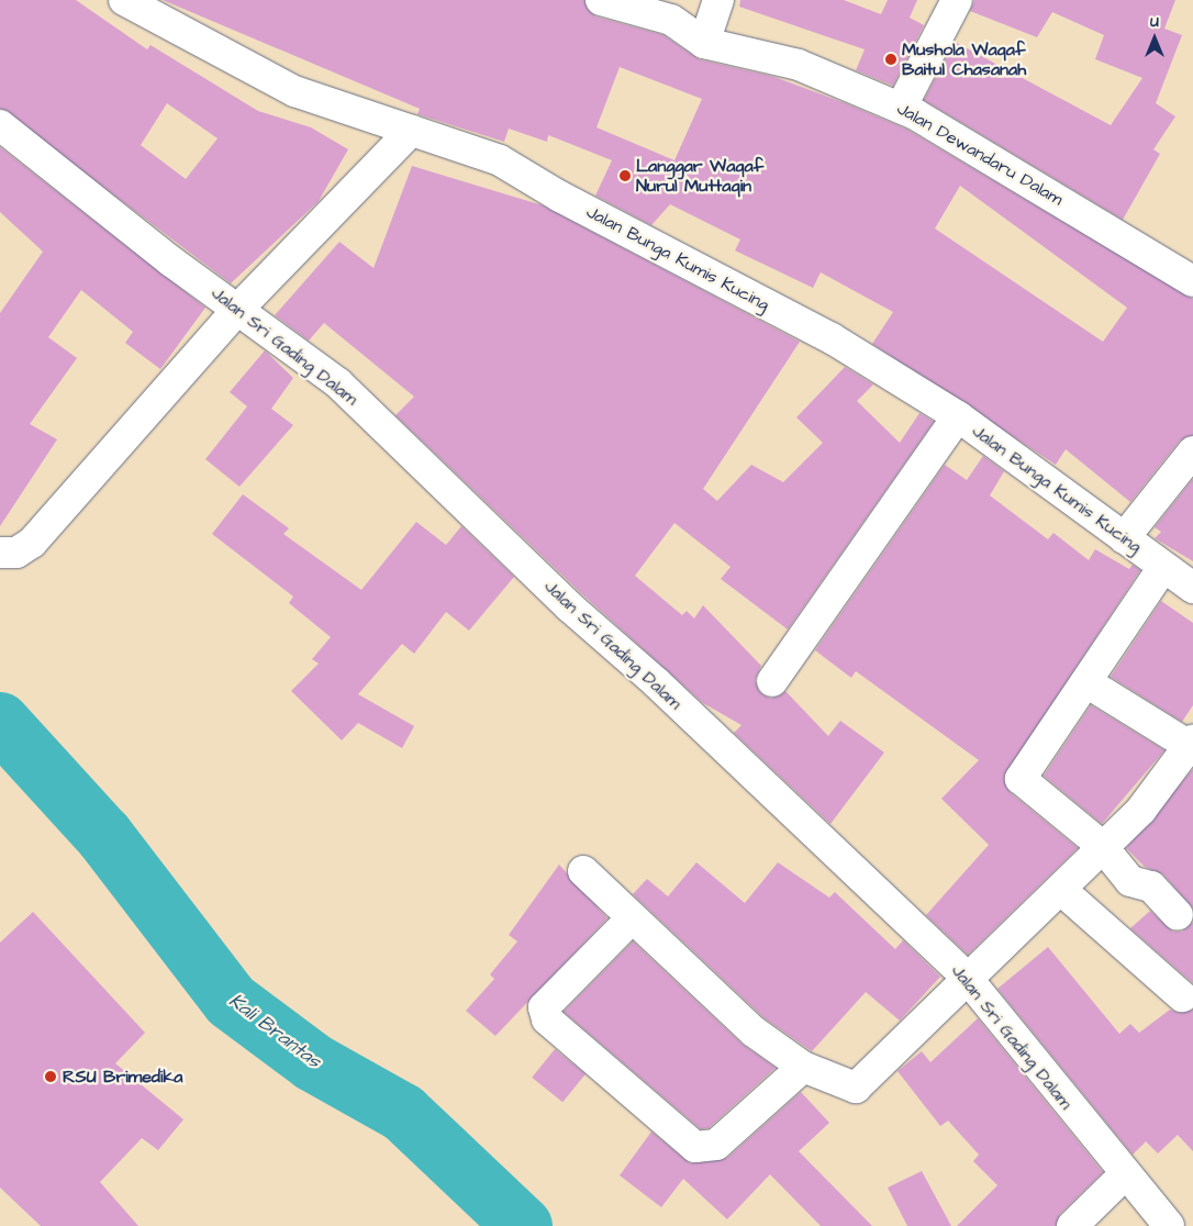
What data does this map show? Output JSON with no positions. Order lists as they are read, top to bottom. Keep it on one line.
{"streets":{"street":["Jalan Dewandaru Dalam","Jalan Bunga Kumis Kucing","Jalan Sri Gading Dalam"]},"water":["Kali Brantas"],"places":["Mushola Waqaf Baitul Chasanah","Langgar Waqaf Nurul Muttaqin","RSU Brimedika"],"north":"top"}
